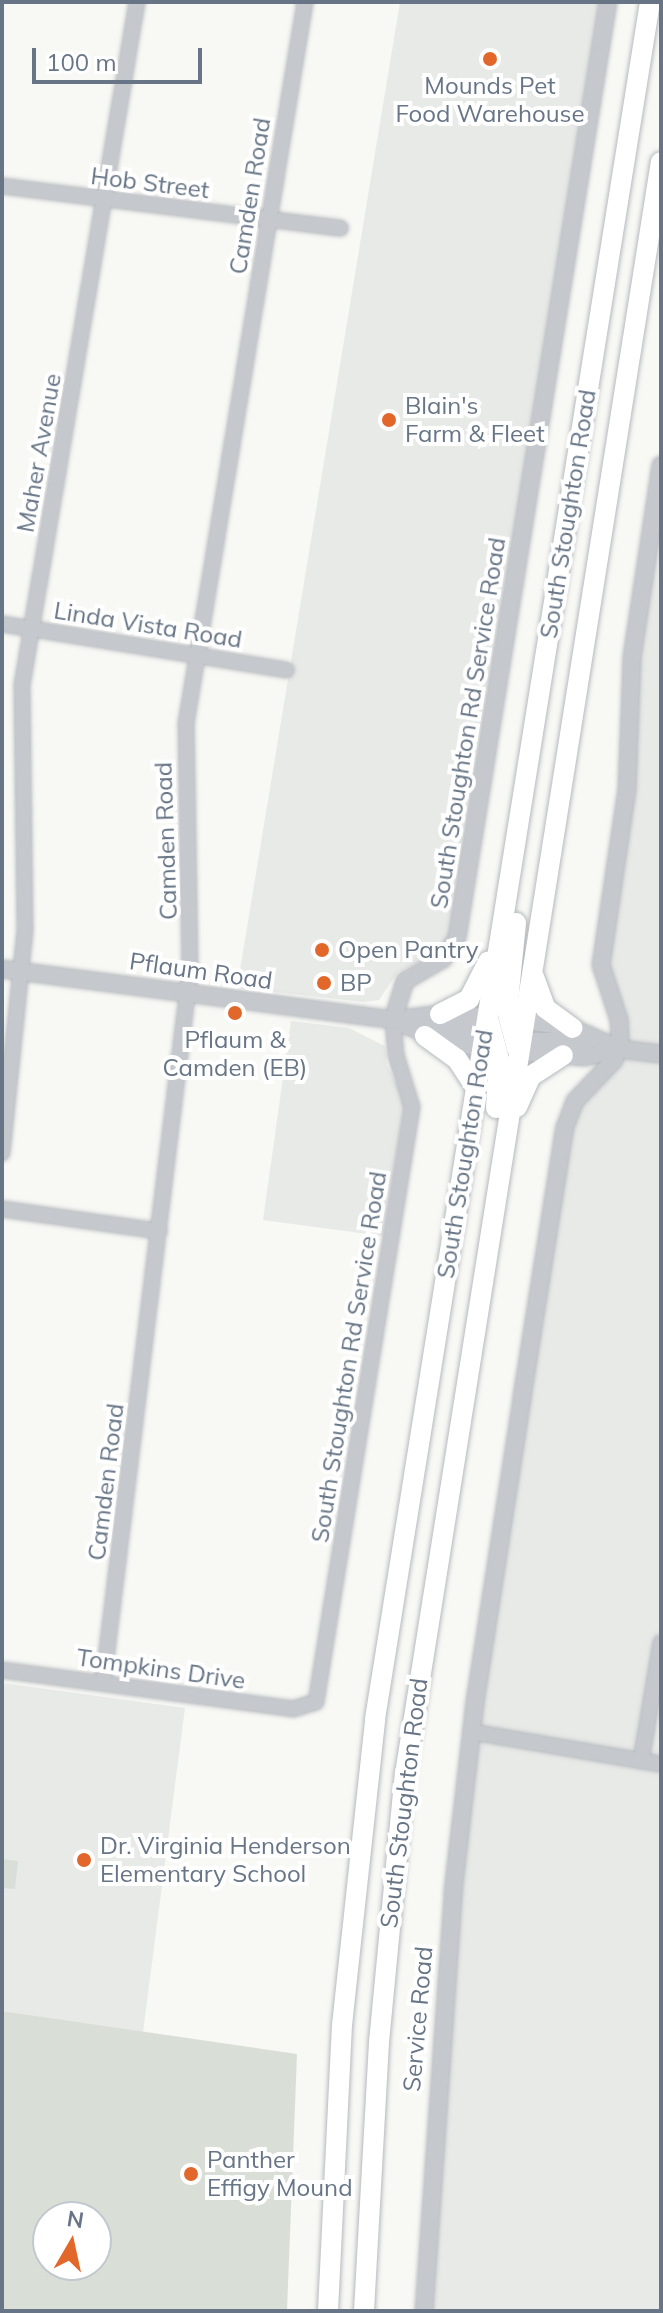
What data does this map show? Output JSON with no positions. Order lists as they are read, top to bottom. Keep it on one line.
{"streets":{"main road":["South Stoughton Road"],"street":["Hob Street","Camden Road","Maher Avenue","Linda Vista Road","South Stoughton Rd Service Road","Pflaum Road","Tompkins Drive","Service Road"]},"crossings":[["Hob Street","Camden Road"],["Hob Street","Maher Avenue"],["Camden Road","Linda Vista Road"],["Camden Road","Pflaum Road"],["Camden Road","Tompkins Drive"],["Maher Avenue","Linda Vista Road"],["Maher Avenue","Pflaum Road"],["South Stoughton Road","Pflaum Road"],["South Stoughton Rd Service Road","Pflaum Road"],["South Stoughton Rd Service Road","Tompkins Drive"]],"places":["Mounds Pet Food Warehouse","Blain's Farm & Fleet","Open Pantry","BP","Pflaum & Camden (EB)","Dr. Virginia Henderson Elementary School","Panther Effigy Mound"],"scale_bar":"100 m","north":"top"}
